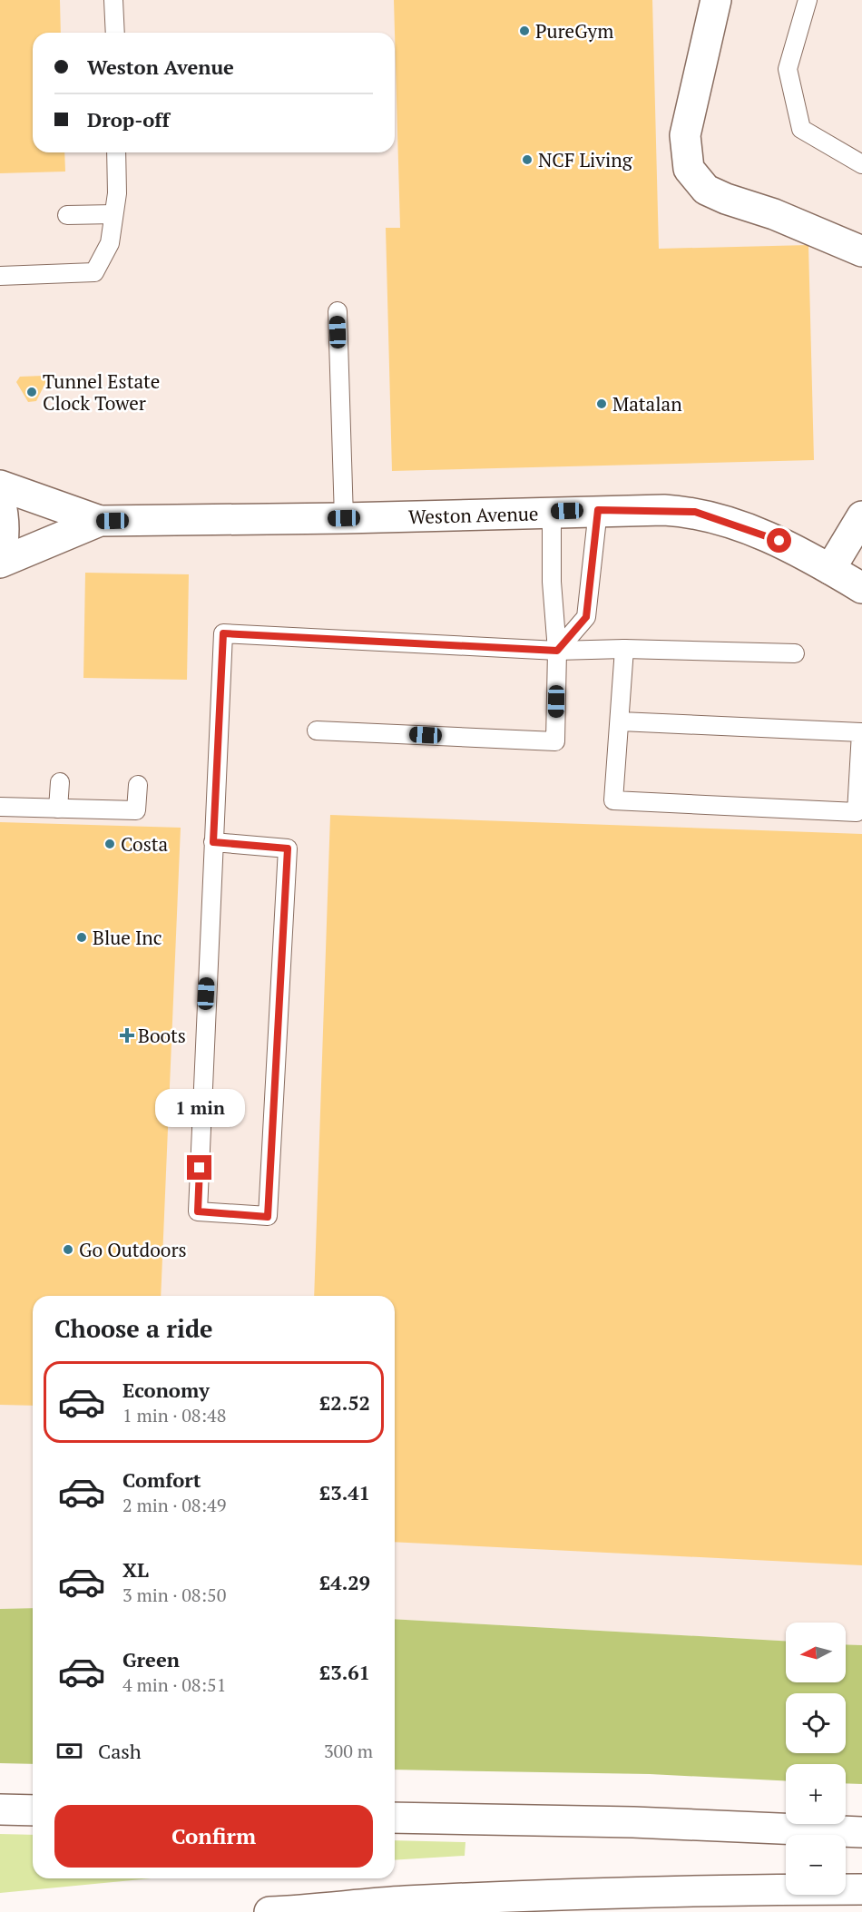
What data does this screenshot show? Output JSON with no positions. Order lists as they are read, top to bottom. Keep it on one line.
{"streets":{"main road":["Weston Avenue"]},"places":{"other":["PureGym","NCF Living","Tunnel Estate Clock Tower","Matalan","Costa","Blue Inc","Go Outdoors"],"health":["Boots"]},"north":"left","page":{"banner":["Weston Avenue","Drop-off"],"bubble":"1 min","heading":"Choose a ride","list":[{"name":"Economy","note":"1 min · 08:48","value":"£2.52"},{"name":"Comfort","note":"2 min · 08:49","value":"£3.41"},{"name":"XL","note":"3 min · 08:50","value":"£4.29"},{"name":"Green","note":"4 min · 08:51","value":"£3.61"}],"map_buttons":["+","−"],"pay":["Cash","300 m"],"buttons":"Confirm"}}
